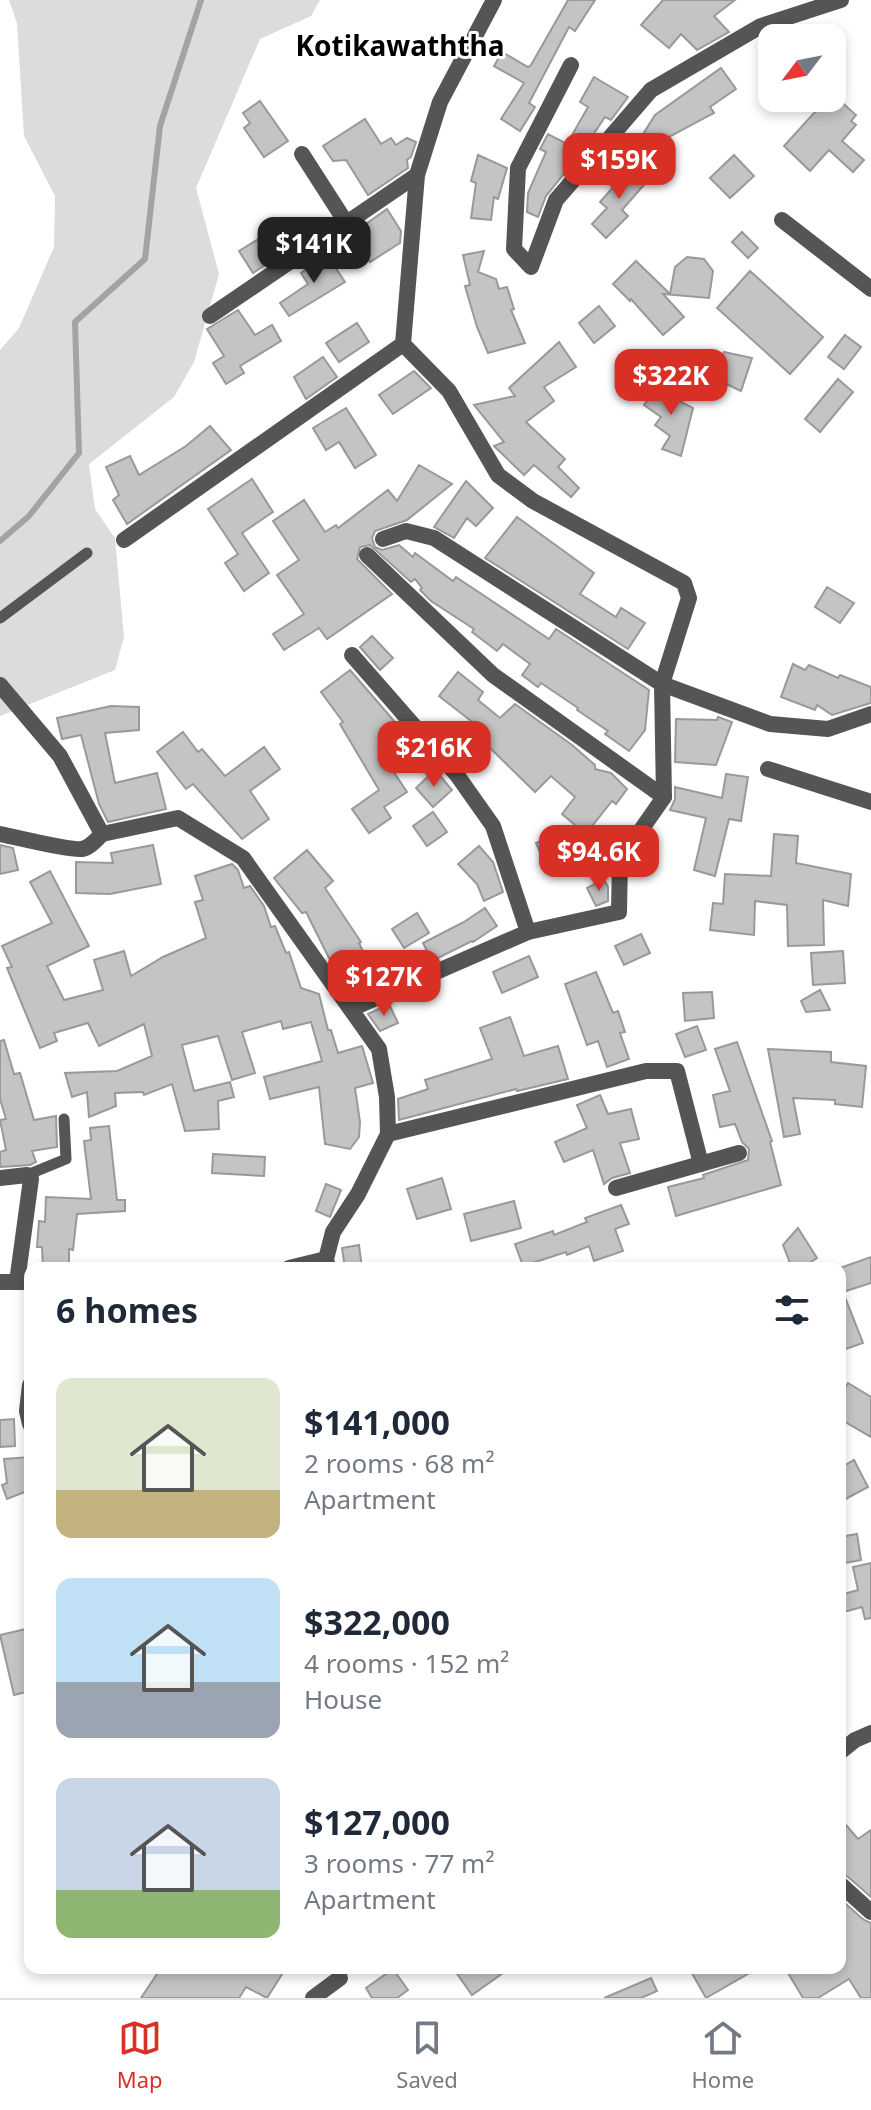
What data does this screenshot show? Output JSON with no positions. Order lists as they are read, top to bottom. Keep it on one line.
{"districts":["Kotikawaththa"],"north":"bottom left","page":{"price":["$159K","$141K","$322K","$216K","$94.6K","$127K"],"heading":"6 homes","list":[{"name":"$141,000","note":"2 rooms · 68 m² · Apartment"},{"name":"$322,000","note":"4 rooms · 152 m² · House"},{"name":"$127,000","note":"3 rooms · 77 m² · Apartment"}],"tabs":["Map","Saved","Home"]}}
